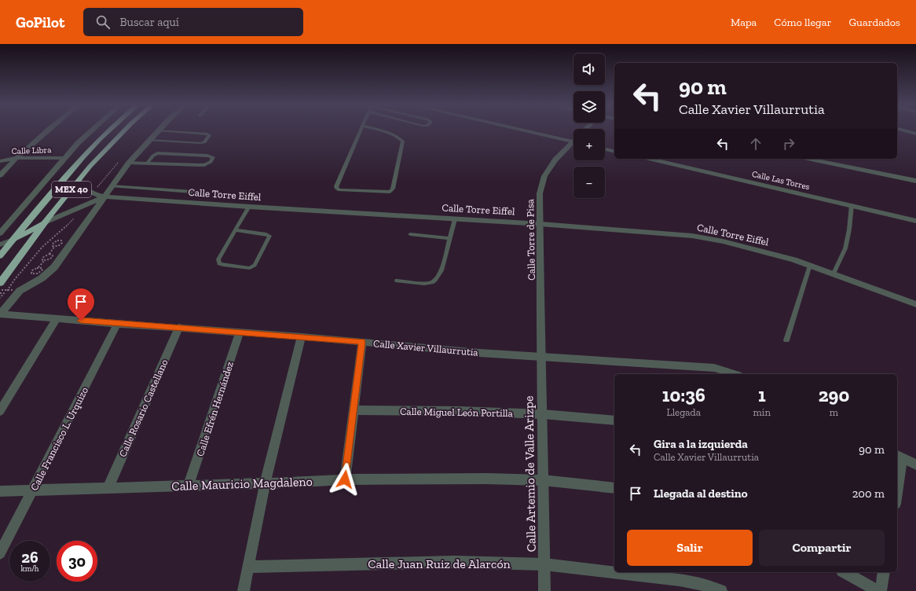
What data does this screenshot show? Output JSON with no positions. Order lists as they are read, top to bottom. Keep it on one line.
{"streets":{"highway":["MEX 40"],"street":["Calle Libra","Calle Las Torres","Calle Torre Eiffel","Calle Torre de Pisa","Calle Xavier Villaurrutia","Calle Rosario Castellano","Calle Efrén Hernández","Calle Miguel León Portilla","Calle Francisco L. Urquizo","Calle Artemio de Valle Arizpe","Calle Mauricio Magdaleno","Calle Juan Ruiz de Alarcón"]},"crossings":[["MEX 40","Calle Torre Eiffel"],["Calle Torre Eiffel","Calle Torre de Pisa"],["Calle Torre de Pisa","Calle Xavier Villaurrutia"],["Calle Torre de Pisa","Calle Artemio de Valle Arizpe"],["Calle Xavier Villaurrutia","Calle Rosario Castellano"],["Calle Xavier Villaurrutia","Calle Efrén Hernández"],["Calle Xavier Villaurrutia","Calle Francisco L. Urquizo"],["Calle Xavier Villaurrutia","Calle Artemio de Valle Arizpe"],["Calle Rosario Castellano","Calle Mauricio Magdaleno"],["Calle Efrén Hernández","Calle Mauricio Magdaleno"],["Calle Miguel León Portilla","Calle Artemio de Valle Arizpe"],["Calle Francisco L. Urquizo","Calle Mauricio Magdaleno"],["Calle Artemio de Valle Arizpe","Calle Mauricio Magdaleno"],["Calle Artemio de Valle Arizpe","Calle Juan Ruiz de Alarcón"]],"page":{"header":"GoPilot","search":"Buscar aquí","nav":["Mapa","Cómo llegar","Guardados"],"map_buttons":["+","−"],"turn":["90 m","Calle Xavier Villaurrutia"],"eta":["10:36","Llegada","1","min","290","m"],"list":[{"name":"Gira a la izquierda","note":"Calle Xavier Villaurrutia","value":"90 m"},{"name":"Llegada al destino","value":"200 m"}],"buttons":["Salir","Compartir"],"speed":"26 km/h","limit":"30"}}
